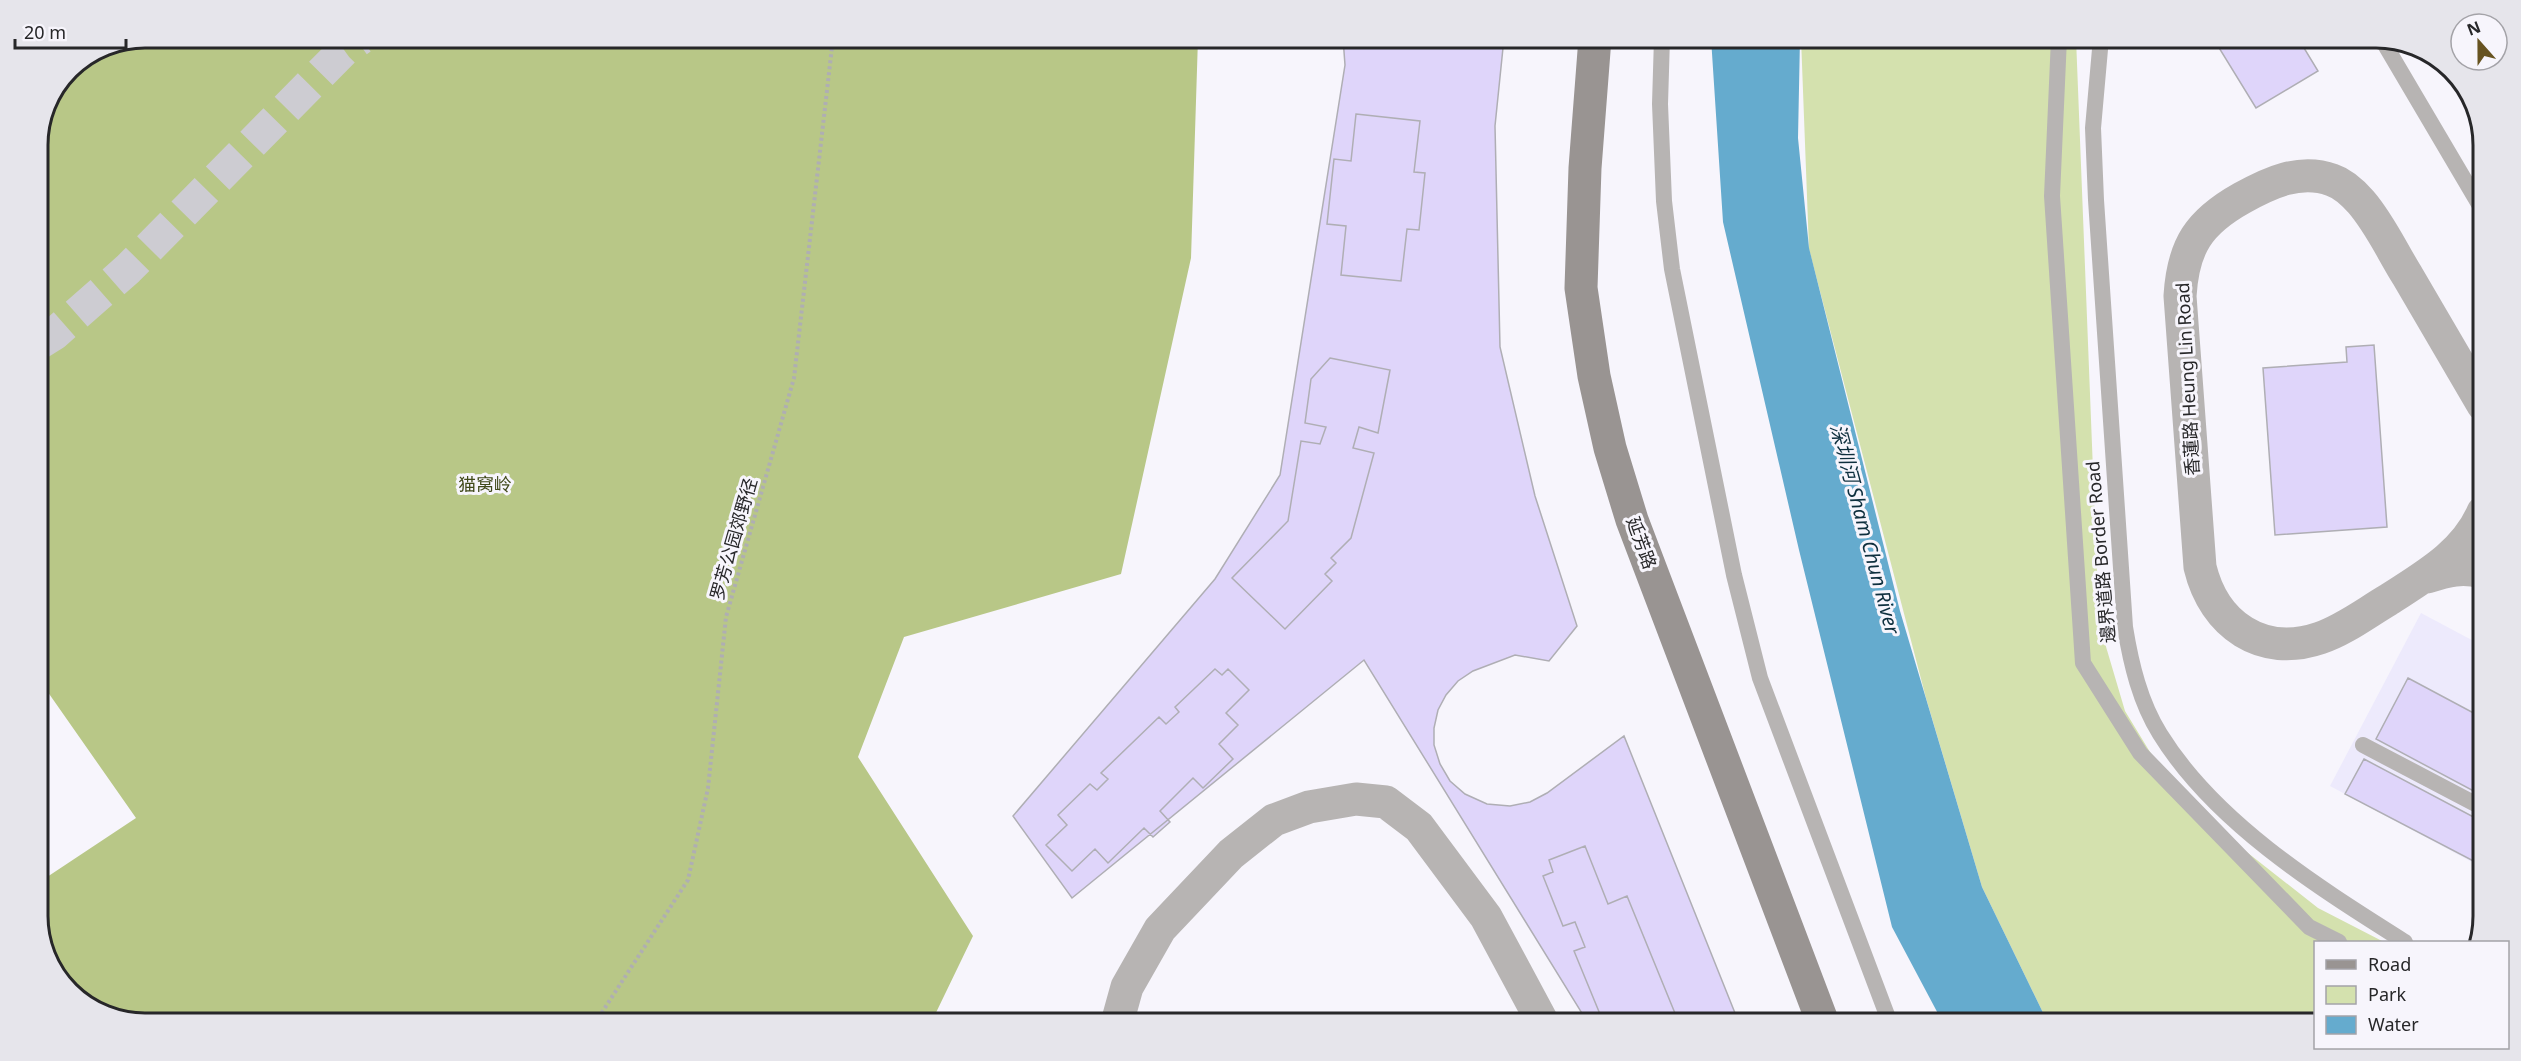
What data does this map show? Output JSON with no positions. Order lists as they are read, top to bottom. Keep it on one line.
{"streets":{"main road":["延芳路"],"street":["香蓮路 Heung Lin Road"],"lane":["邊界道路 Border Road"],"path":["罗芳公园郊野径"]},"water":["深圳河 Sham Chun River"],"parks":["猫窝岭"],"legend":["Road","Park","Water"],"scale_bar":"20 m","north":"top"}
